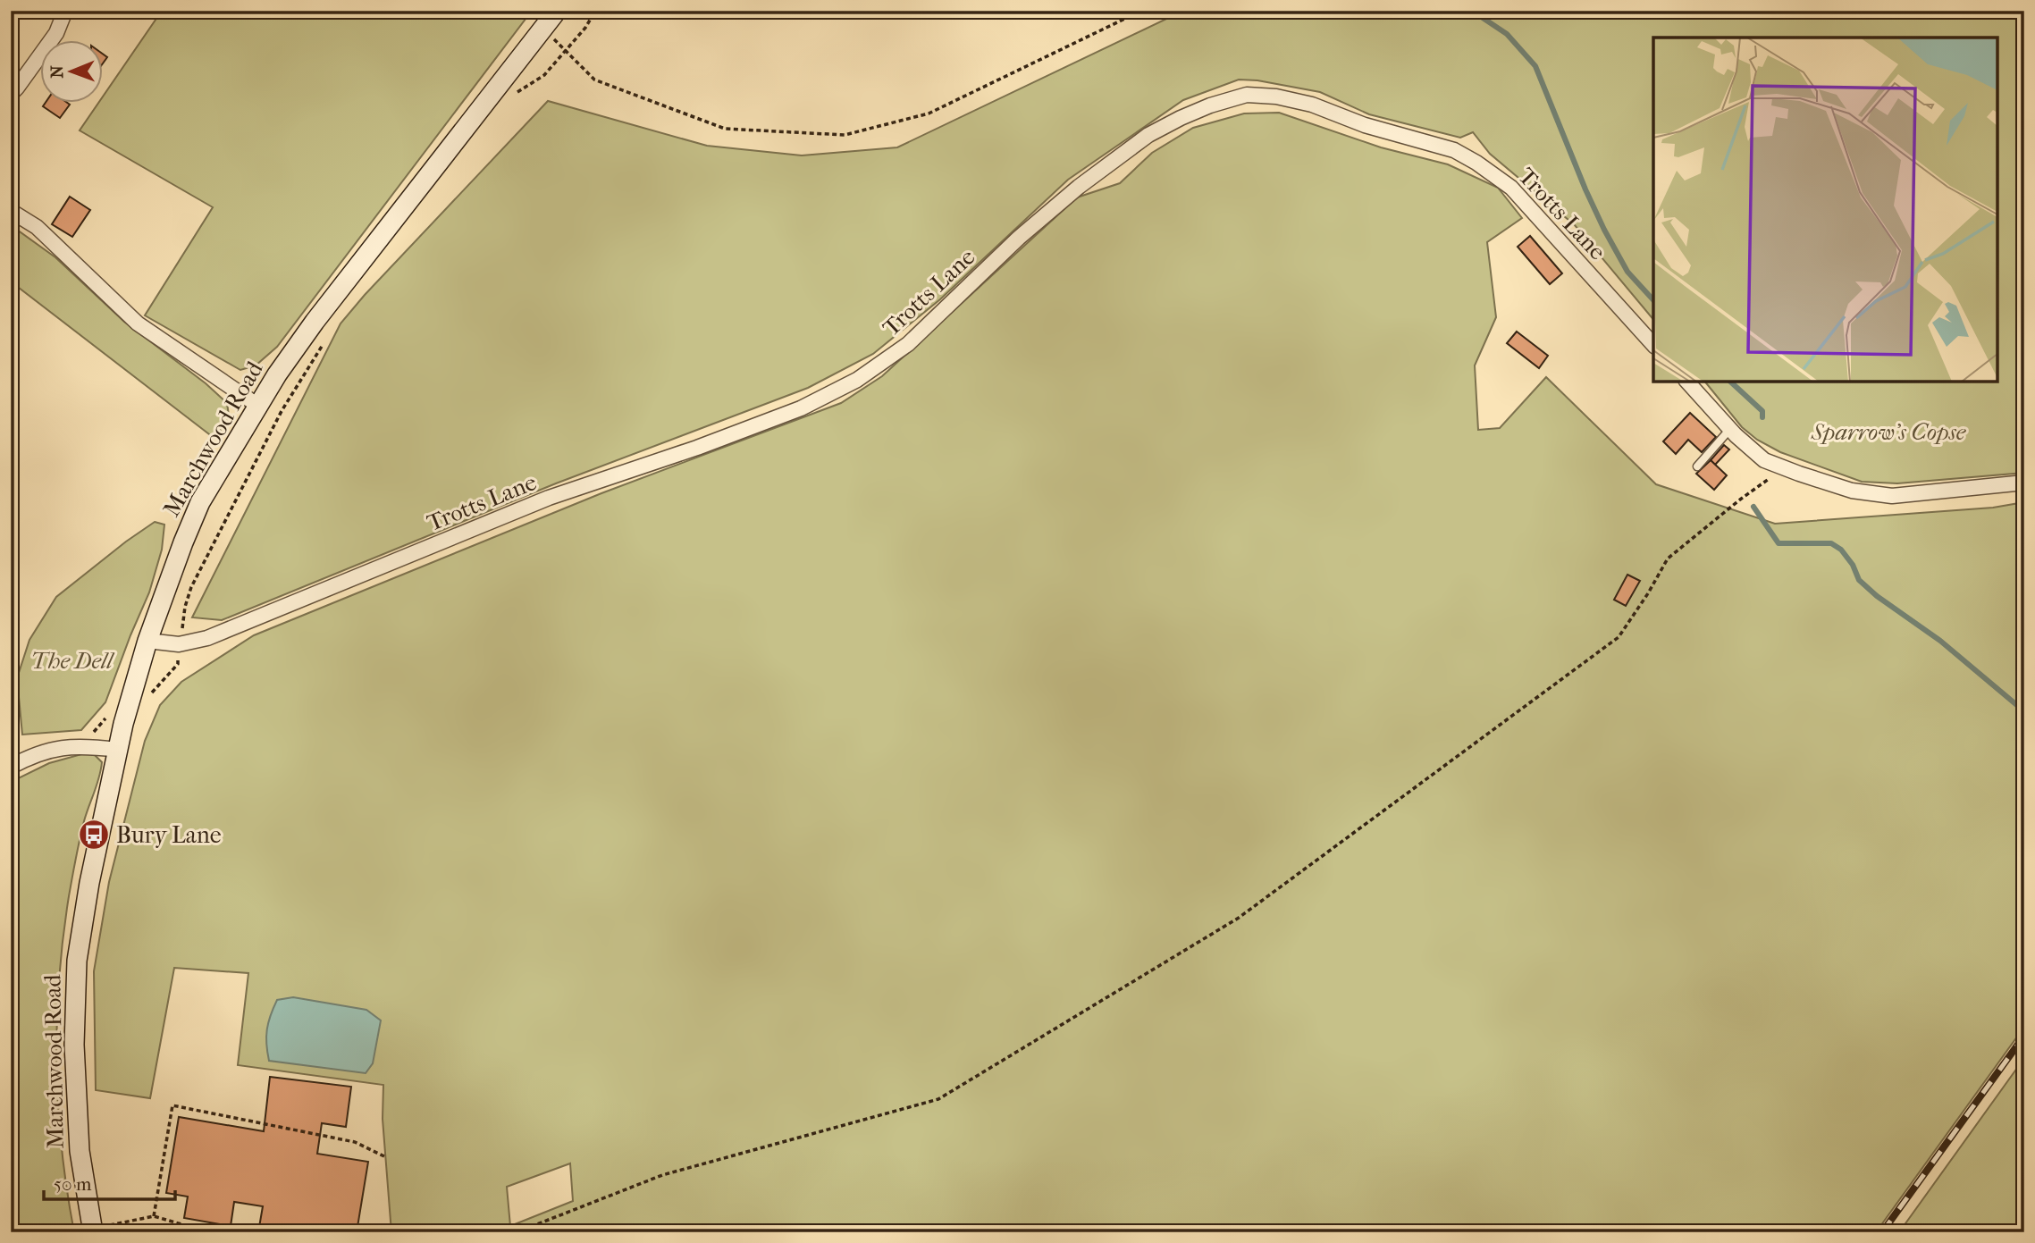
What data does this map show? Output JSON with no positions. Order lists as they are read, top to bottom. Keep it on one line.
{"streets":{"street":["Trotts Lane","Marchwood Road"]},"crossings":[["Trotts Lane","Marchwood Road"]],"parks":["Sparrow's Copse","The Dell"],"places":{"bus stop":["Bury Lane"]},"scale_bar":"50 m","north":"left"}
